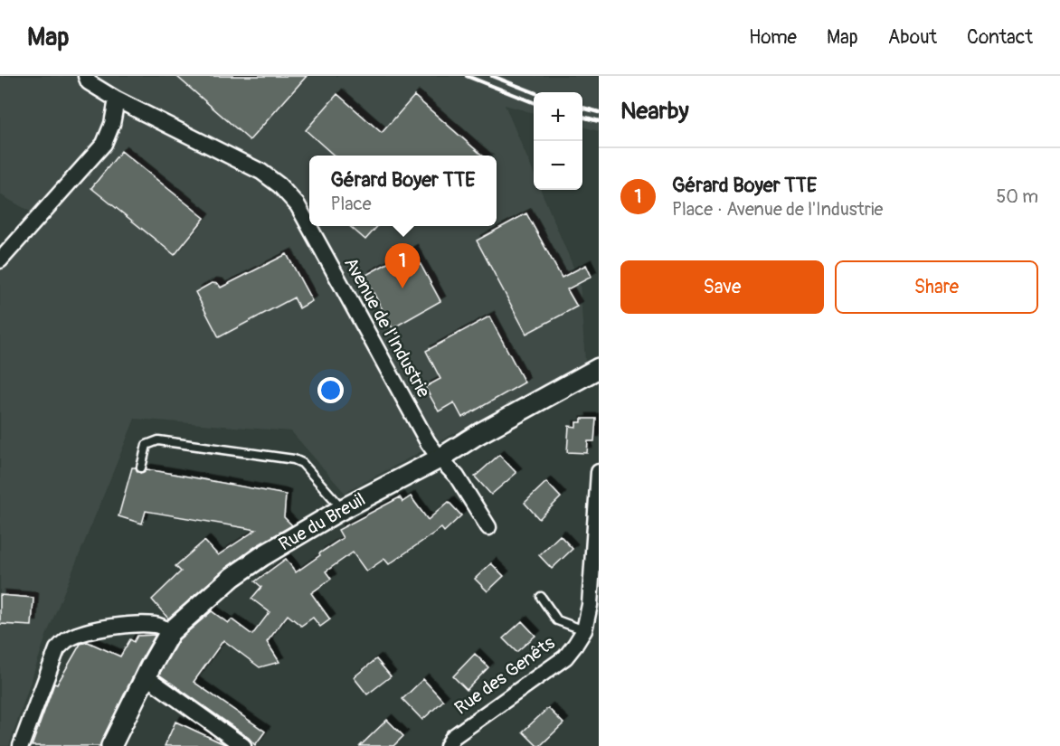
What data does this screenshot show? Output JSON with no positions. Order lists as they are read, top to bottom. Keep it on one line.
{"streets":{"street":["Avenue de l'Industrie","Rue du Breuil","Rue des Genêts"]},"crossings":[["Avenue de l'Industrie","Rue du Breuil"]],"page":{"header":"Map","nav":["Home","Map","About","Contact"],"heading":"Nearby","map_buttons":["+","−"],"list":[{"mark":"1","name":"Gérard Boyer TTE","note":"Place · Avenue de l'Industrie","value":"50 m"}],"popup":["Gérard Boyer TTE","Place"],"pins":"1","buttons":["Save","Share"]}}
